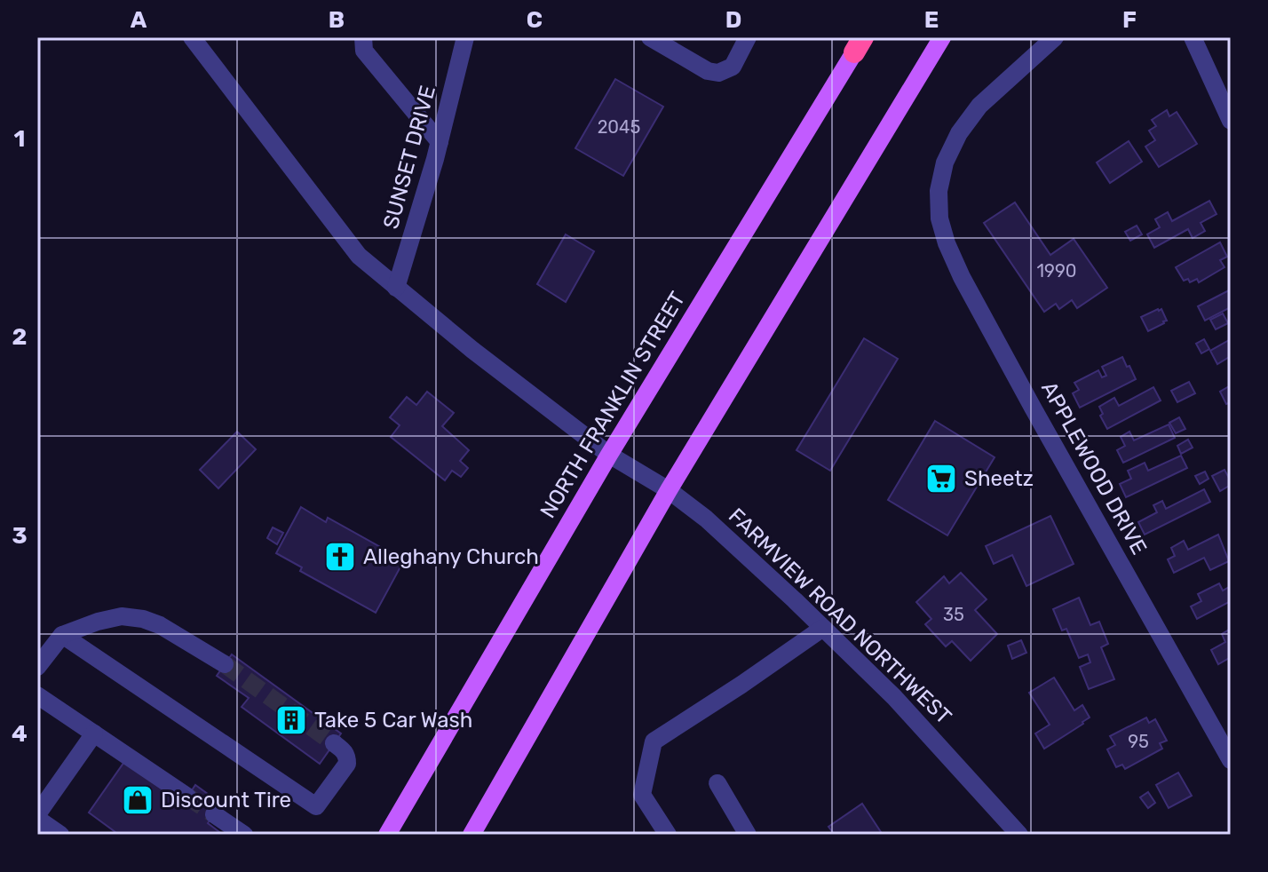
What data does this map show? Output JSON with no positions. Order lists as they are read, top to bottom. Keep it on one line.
{"streets":{"main road":["NORTH FRANKLIN STREET"],"street":["SUNSET DRIVE","APPLEWOOD DRIVE","FARMVIEW ROAD NORTHWEST"]},"crossings":[["SUNSET DRIVE","FARMVIEW ROAD NORTHWEST"],["NORTH FRANKLIN STREET","FARMVIEW ROAD NORTHWEST"]],"places":{"supermarket":["Sheetz"],"church":["Alleghany Church"],"building":["Take 5 Car Wash"],"shop":["Discount Tire"]},"house_numbers":["2045","1990","35","95"],"grid":{"columns":["A","B","C","D","E","F"],"rows":["1","2","3","4"]}}
